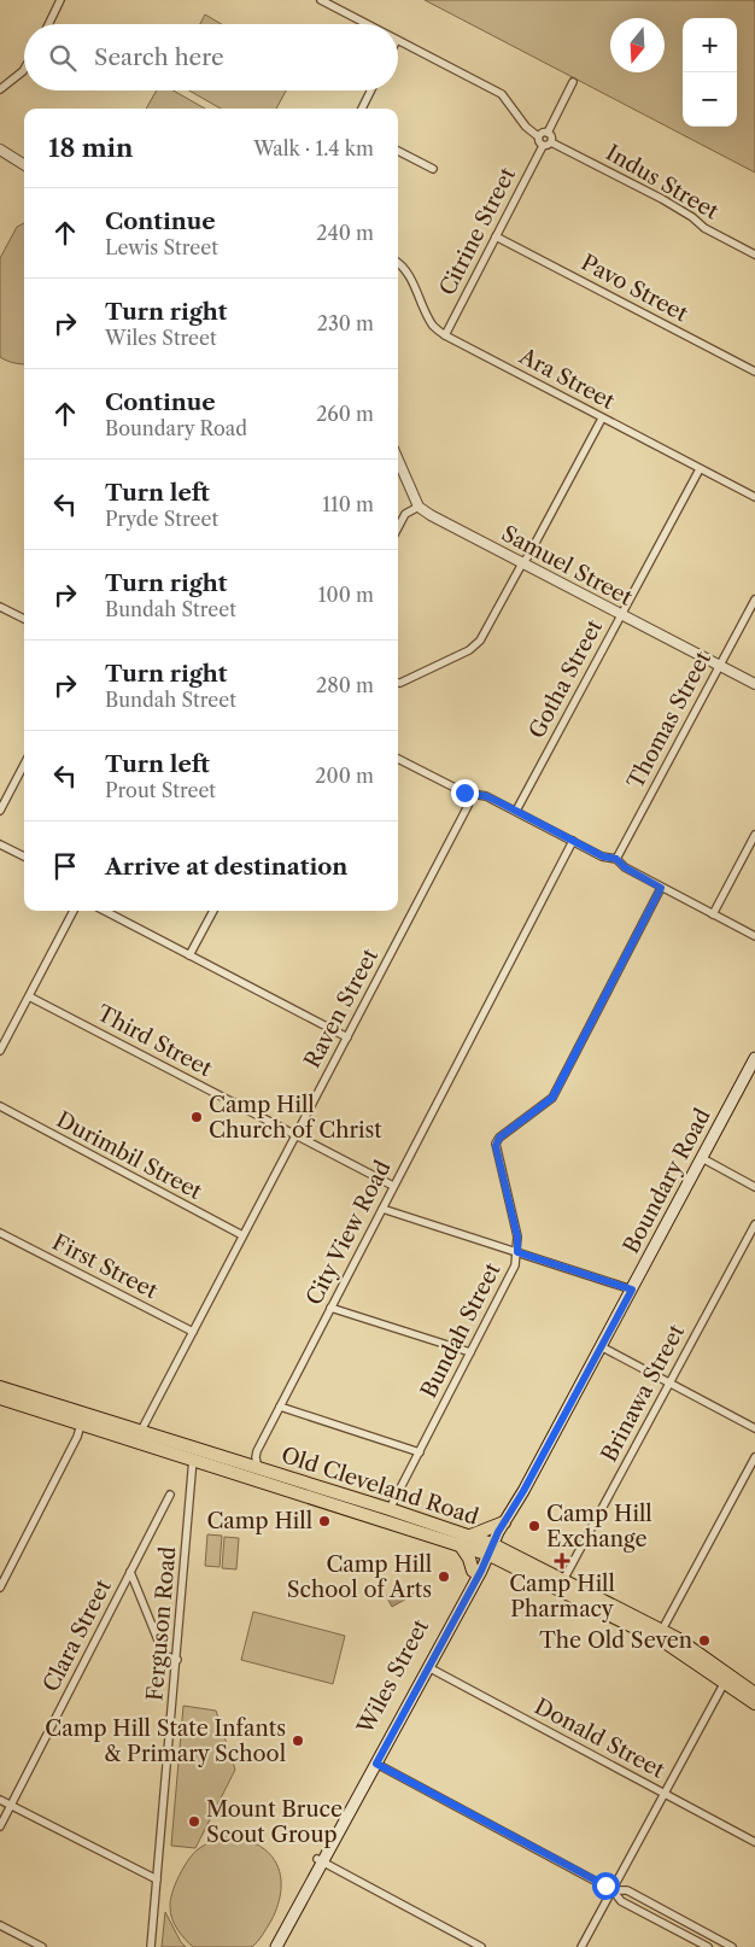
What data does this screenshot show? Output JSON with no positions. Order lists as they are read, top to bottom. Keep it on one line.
{"streets":{"highway":["Old Cleveland Road"],"main road":["Boundary Road","Wiles Street"],"street":["Indus Street","Citrine Street","Pavo Street","Ara Street","Samuel Street","Gotha Street","Thomas Street","Raven Street","Third Street","Durimbil Street","City View Road","First Street","Bundah Street","Brinawa Street","Ferguson Road","Clara Street","Donald Street"]},"crossings":[["Indus Street","Citrine Street"],["Citrine Street","Pavo Street"],["Citrine Street","Ara Street"],["Ara Street","Gotha Street"],["Samuel Street","Gotha Street"],["Samuel Street","Thomas Street"],["Raven Street","Third Street"],["Raven Street","Durimbil Street"],["Raven Street","First Street"],["Raven Street","Old Cleveland Road"],["Third Street","City View Road"],["Boundary Road","Old Cleveland Road"],["Boundary Road","Wiles Street"],["City View Road","Old Cleveland Road"],["Bundah Street","Old Cleveland Road"],["Brinawa Street","Old Cleveland Road"],["Old Cleveland Road","Ferguson Road"],["Old Cleveland Road","Wiles Street"],["Wiles Street","Donald Street"]],"places":{"other":["Camp Hill Church of Christ","Camp Hill","Camp Hill Exchange","Camp Hill School of Arts","The Old Seven","Camp Hill State Infants & Primary School","Mount Bruce Scout Group"],"health":["Camp Hill Pharmacy"]},"north":"bottom","page":{"map_buttons":["+","−"],"search":"Search here","heading":["18 min","Walk · 1.4 km"],"list":[["Continue","Lewis Street","240 m"],["Turn right","Wiles Street","230 m"],["Continue","Boundary Road","260 m"],["Turn left","Pryde Street","110 m"],["Turn right","Bundah Street","100 m"],["Turn right","Bundah Street","280 m"],["Turn left","Prout Street","200 m"],"Arrive at destination"]}}
